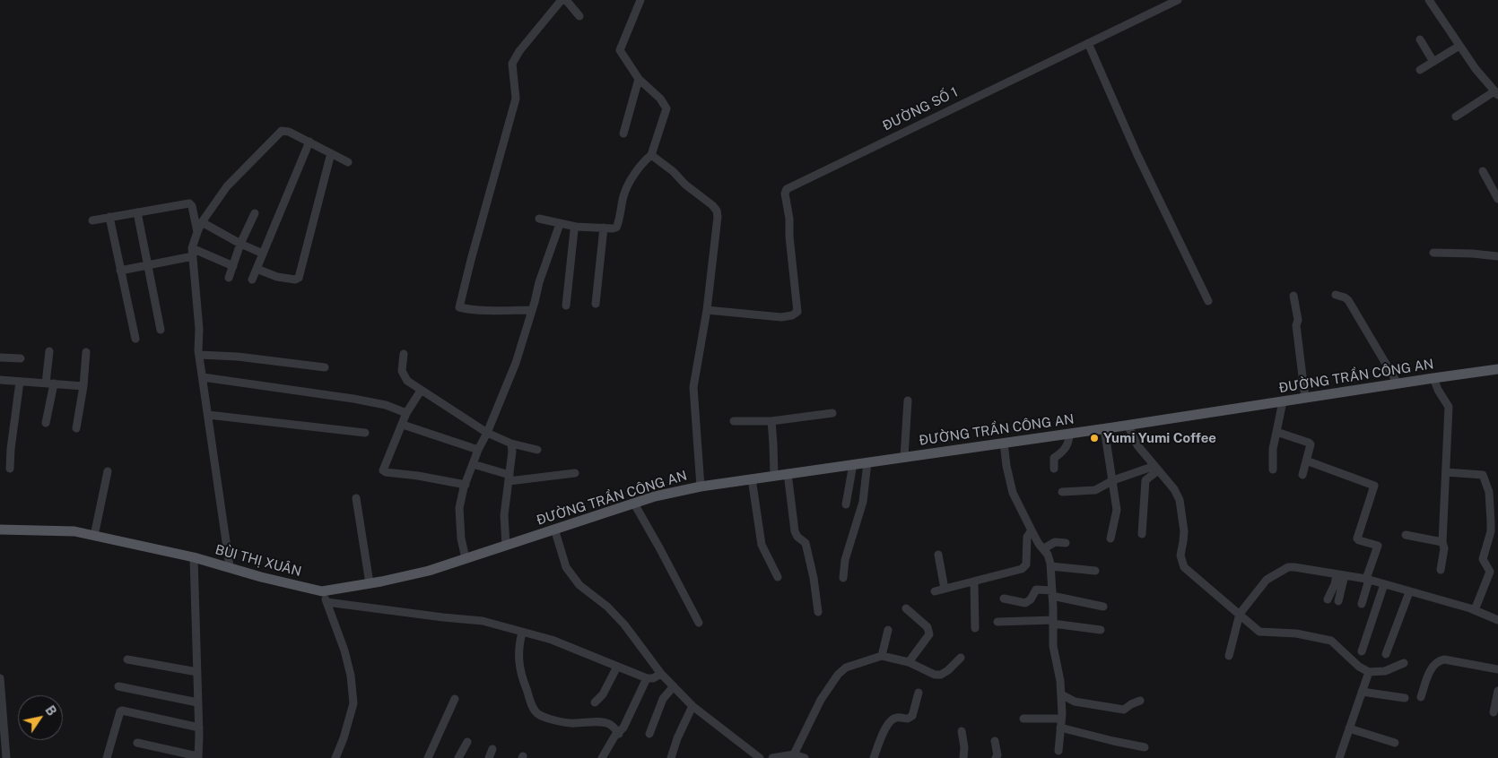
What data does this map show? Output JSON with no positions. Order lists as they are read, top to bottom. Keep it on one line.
{"streets":{"main road":["ĐƯỜNG TRẦN CÔNG AN","BÙI THỊ XUÂN"],"street":["ĐƯỜNG SỐ 1"]},"crossings":[["ĐƯỜNG TRẦN CÔNG AN","BÙI THỊ XUÂN"]],"places":["Yumi Yumi Coffee"],"north":"top right"}
